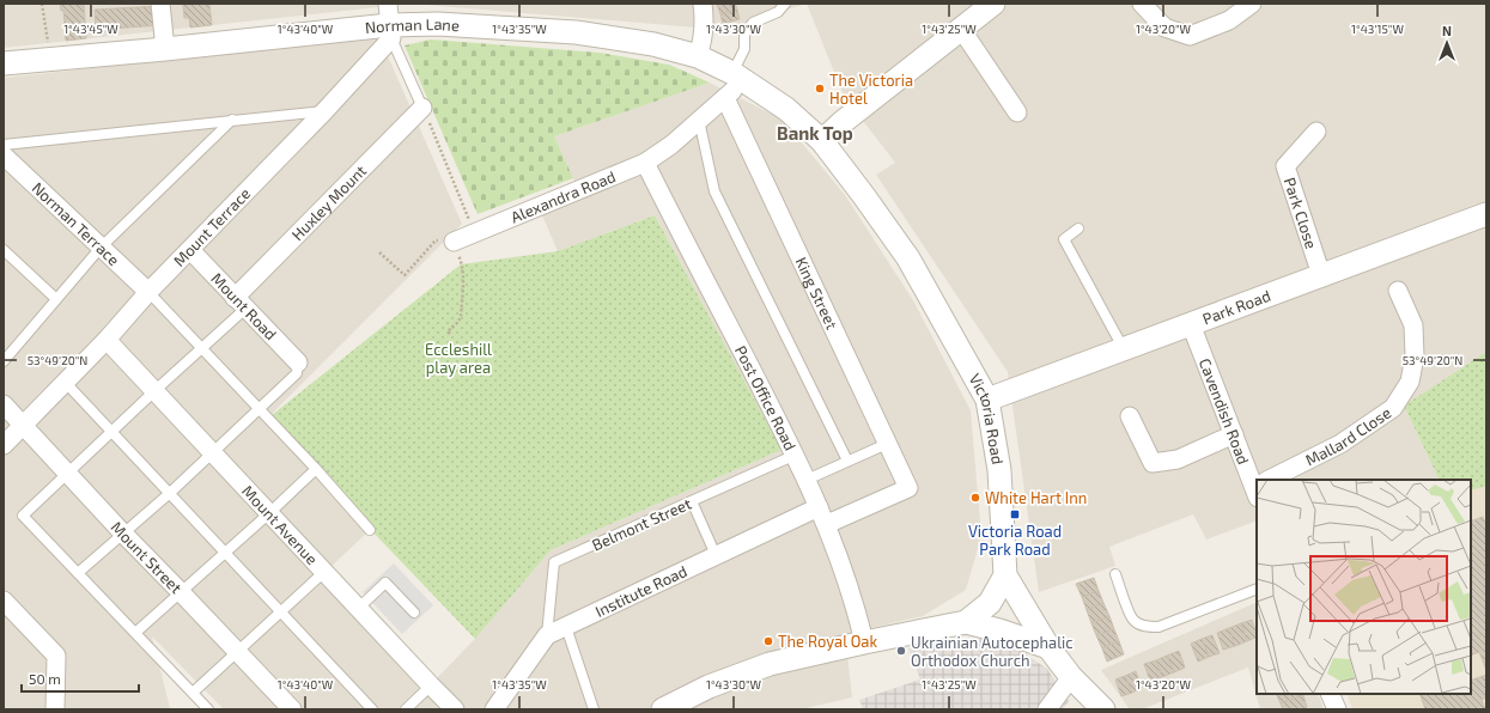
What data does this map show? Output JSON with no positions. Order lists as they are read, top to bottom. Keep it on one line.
{"streets":{"street":["Norman Lane","Alexandra Road","Huxley Mount","Park Close","Norman Terrace","Mount Terrace","King Street","Mount Road","Park Road","Post Office Road","Cavendish Road","Victoria Road","Mallard Close","Mount Avenue","Mount Street","Institute Road"],"lane":["Belmont Street"]},"crossings":[["Norman Lane","Alexandra Road"],["Norman Lane","Mount Terrace"],["Norman Lane","Victoria Road"],["Alexandra Road","King Street"],["Alexandra Road","Post Office Road"],["Huxley Mount","Mount Road"],["Park Close","Park Road"],["Norman Terrace","Mount Terrace"],["Mount Terrace","Mount Road"],["Mount Terrace","Mount Avenue"],["Mount Terrace","Mount Street"],["King Street","Post Office Road"],["Park Road","Cavendish Road"],["Park Road","Victoria Road"],["Post Office Road","Belmont Street"],["Post Office Road","Institute Road"],["Belmont Street","Institute Road"]],"districts":["Bank Top"],"parks":["Eccleshill play area"],"places":{"other":["The Victoria Hotel","White Hart Inn","The Royal Oak","Ukrainian Autocephalic Orthodox Church"],"transit":["Victoria Road Park Road"]},"scale_bar":"50 m","north":"top","coordinates":["1°43'45\"W","1°43'40\"W","1°43'35\"W","1°43'30\"W","1°43'25\"W","1°43'20\"W","1°43'15\"W","53°49'20\"N"]}
